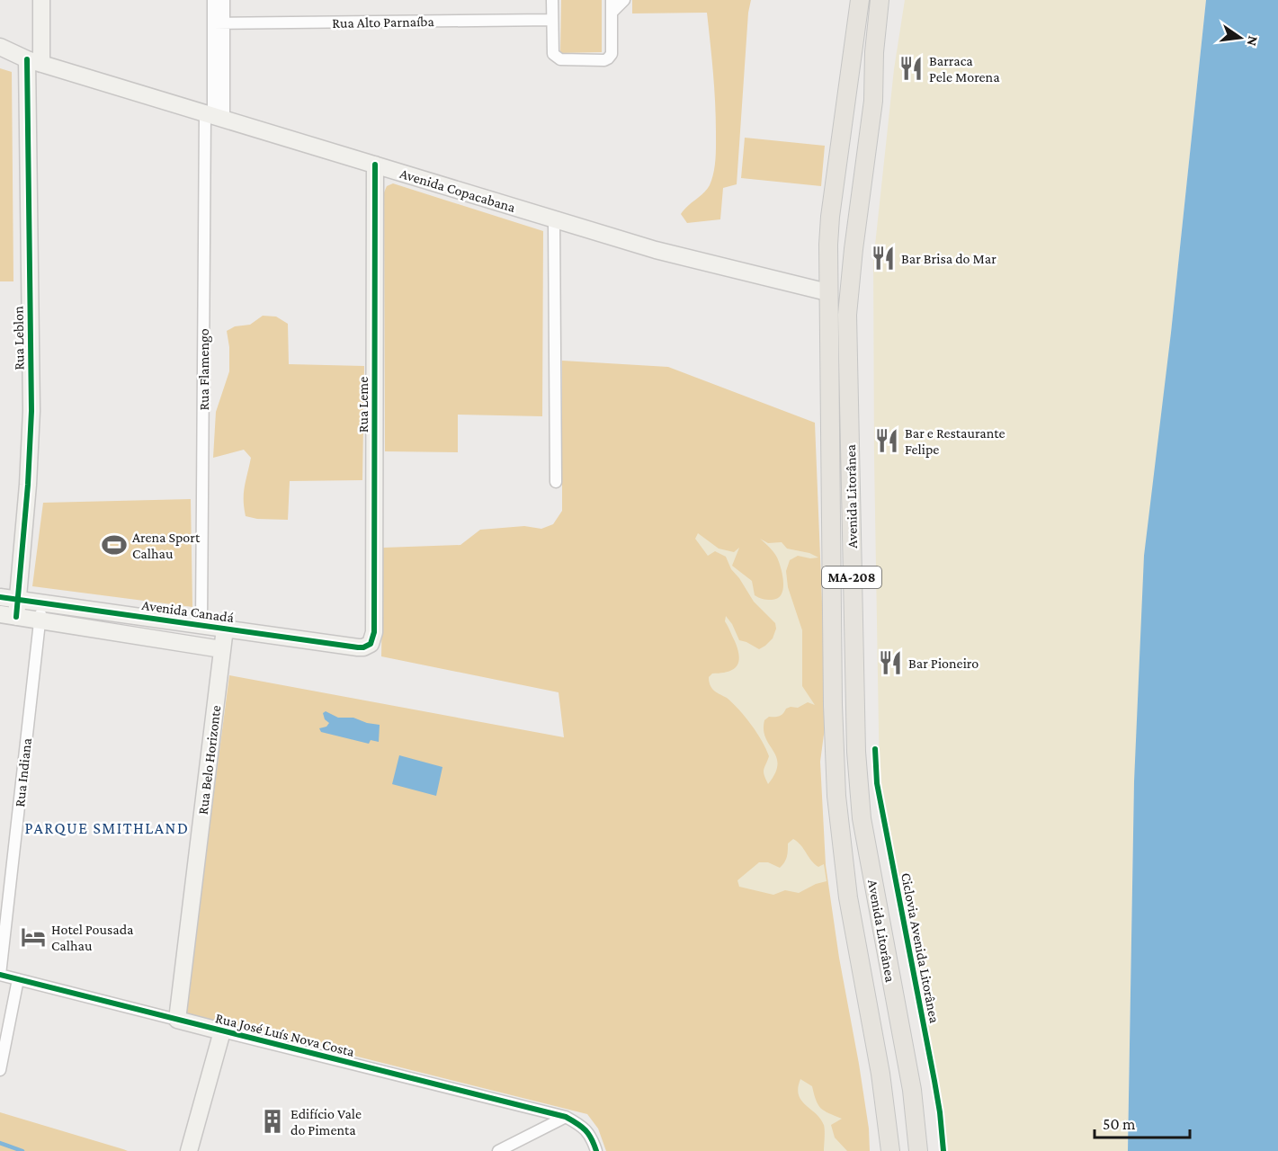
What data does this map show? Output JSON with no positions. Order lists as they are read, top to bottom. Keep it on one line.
{"streets":{"main road":["Avenida Litorânea","MA-208"],"street":["Rua Alto Parnaíba","Avenida Copacabana","Rua Leblon","Rua Flamengo","Rua Leme","Avenida Canadá","Rua Belo Horizonte","Rua Indiana","Rua José Luís Nova Costa"],"cycle path":["Ciclovia Avenida Litorânea"]},"crossings":[["Rua Alto Parnaíba","Rua Flamengo"],["Avenida Copacabana","Rua Leblon"],["Avenida Copacabana","Rua Flamengo"],["Avenida Copacabana","Rua Leme"],["Avenida Copacabana","Avenida Litorânea"],["Rua Leblon","Avenida Canadá"],["Rua Flamengo","Avenida Canadá"],["Rua Leme","Avenida Canadá"],["Avenida Canadá","Rua Belo Horizonte"],["Avenida Canadá","Rua Indiana"],["Rua Belo Horizonte","Rua José Luís Nova Costa"],["Rua Indiana","Rua José Luís Nova Costa"]],"districts":["PARQUE SMITHLAND"],"places":{"restaurant":["Barraca Pele Morena","Bar Brisa do Mar","Bar e Restaurante Felipe","Bar Pioneiro"],"sports":["Arena Sport Calhau"],"hotel":["Hotel Pousada Calhau"],"building":["Edifício Vale do Pimenta"]},"scale_bar":"50 m","north":"right"}
